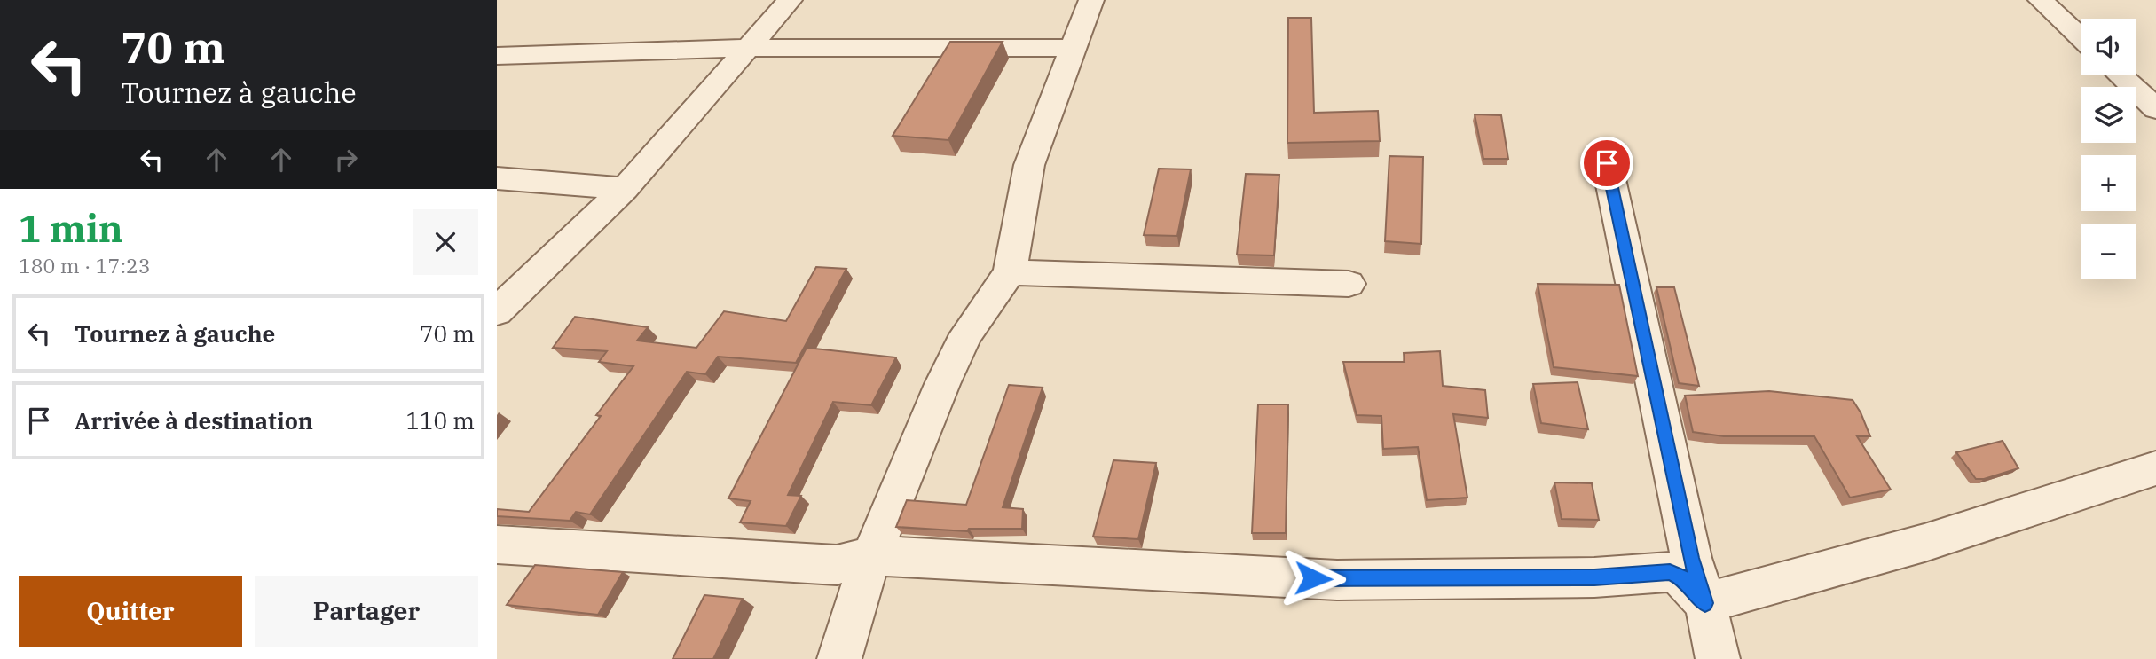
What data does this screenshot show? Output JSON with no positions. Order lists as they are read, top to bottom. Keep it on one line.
{"page":{"turn":["70 m","Tournez à gauche"],"map_buttons":["+","−"],"heading":["1 min","180 m · 17:23"],"list":[{"name":"Tournez à gauche","value":"70 m"},{"name":"Arrivée à destination","value":"110 m"}],"buttons":["Quitter","Partager"]}}
